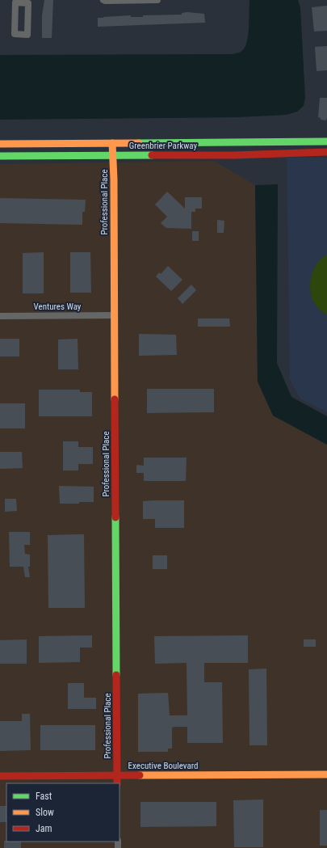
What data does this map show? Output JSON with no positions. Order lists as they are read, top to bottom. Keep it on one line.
{"streets":{"street":["Greenbrier Parkway","Professional Place","Ventures Way","Executive Boulevard"]},"crossings":[["Greenbrier Parkway","Professional Place"],["Professional Place","Ventures Way"],["Professional Place","Executive Boulevard"]],"legend":["Fast","Slow","Jam"]}
